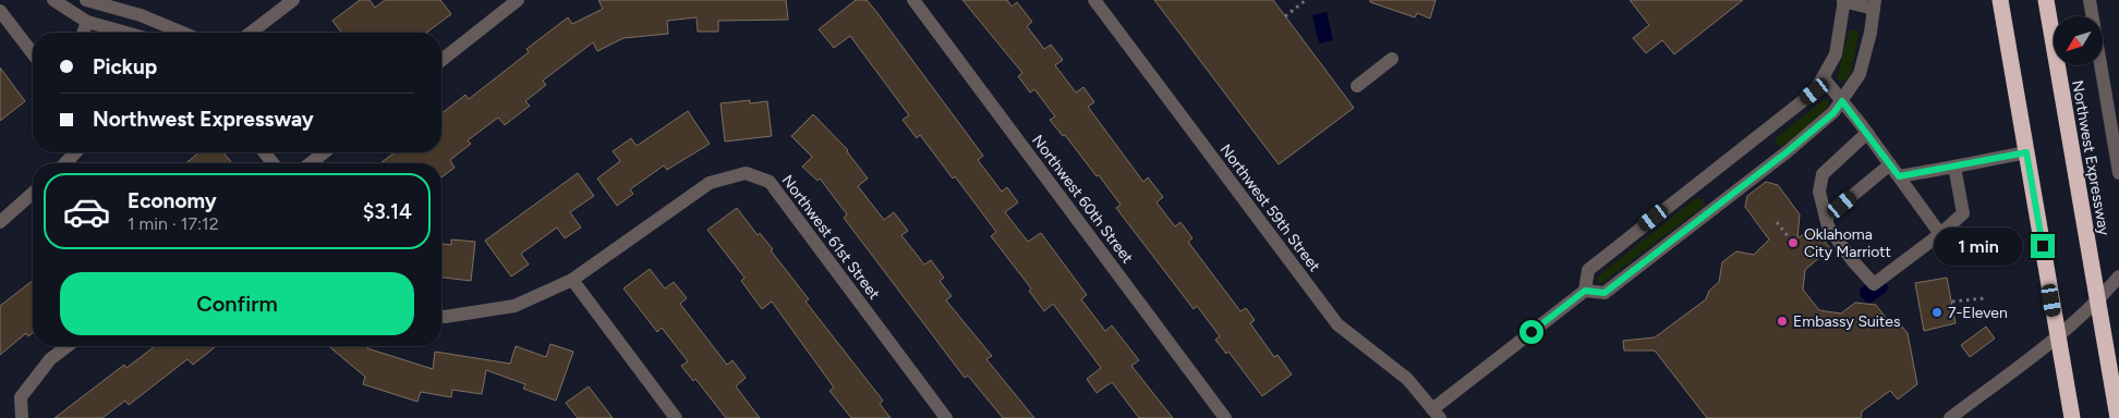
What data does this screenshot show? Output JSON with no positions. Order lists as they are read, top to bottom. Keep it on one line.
{"streets":{"highway":["Northwest Expressway"],"street":["Northwest 60th Street","Northwest 59th Street","Northwest 61st Street"]},"places":["Oklahoma City Marriott","7-Eleven","Embassy Suites"],"north":"bottom left","page":{"banner":["Pickup","Northwest Expressway"],"list":[{"name":"Economy","note":"1 min · 17:12","value":"$3.14"}],"bubble":"1 min","buttons":"Confirm"}}
